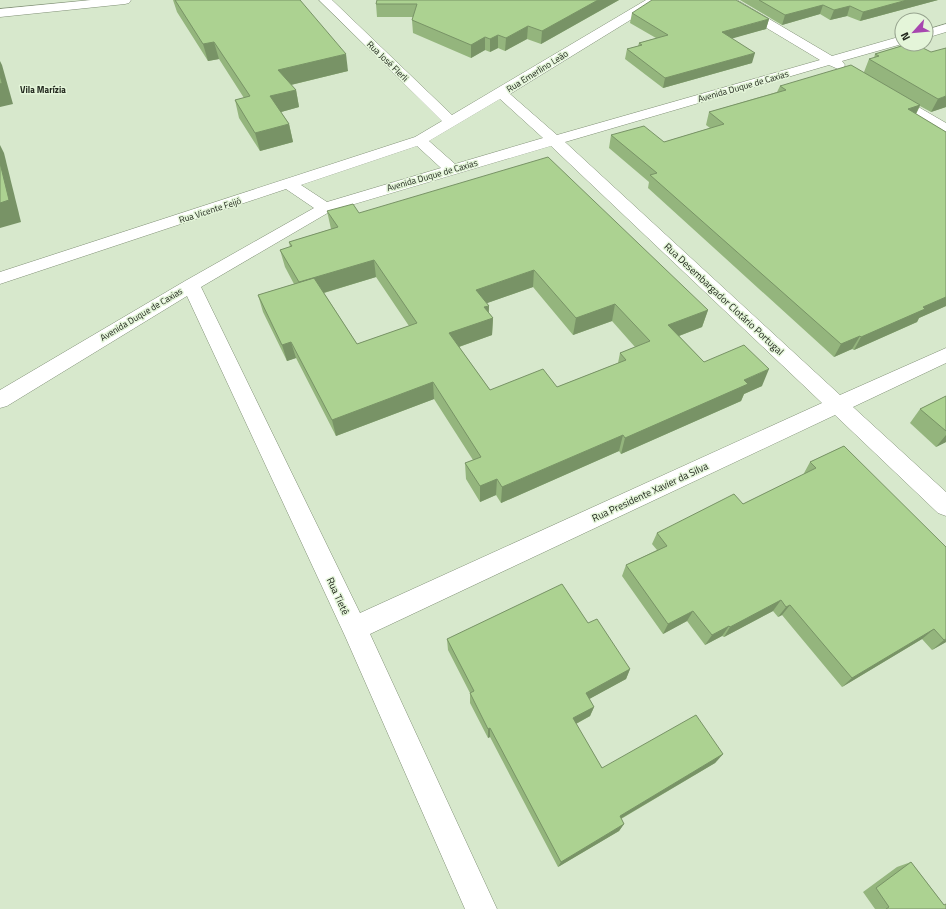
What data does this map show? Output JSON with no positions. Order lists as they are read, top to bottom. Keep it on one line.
{"streets":{"street":["Rua José FIerli","Rua Emerlino Leão","Avenida Duque de Caxias","Rua Vicente Feijó","Rua Desembargador Clotário Portugal","Rua Presidente Xavier da Silva","Rua Tietê"]},"crossings":[["Rua José FIerli","Rua Emerlino Leão"],["Rua Emerlino Leão","Rua Vicente Feijó"],["Rua Emerlino Leão","Rua Desembargador Clotário Portugal"],["Avenida Duque de Caxias","Rua Desembargador Clotário Portugal"],["Avenida Duque de Caxias","Rua Tietê"],["Rua Desembargador Clotário Portugal","Rua Presidente Xavier da Silva"],["Rua Presidente Xavier da Silva","Rua Tietê"]],"districts":["Vila Marízia"],"north":"bottom left"}
